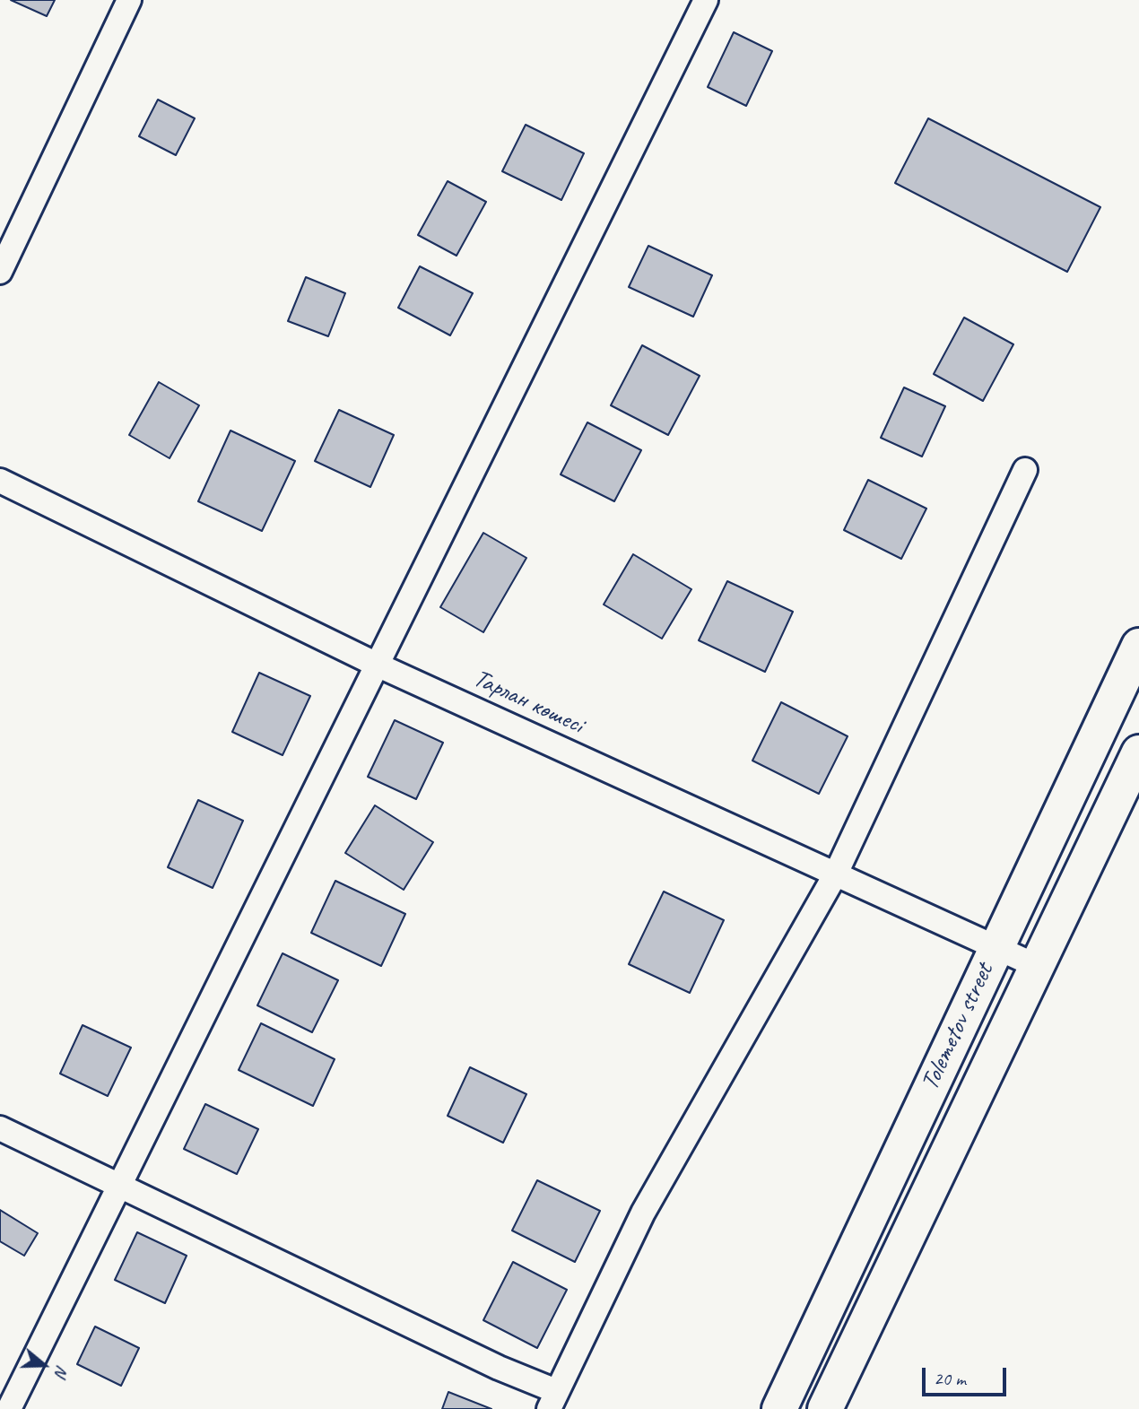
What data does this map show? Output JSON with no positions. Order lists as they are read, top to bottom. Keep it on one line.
{"streets":{"main road":["Tolemetov street"],"street":["Тарлан көшесі"]},"crossings":[["Тарлан көшесі","Tolemetov street"]],"scale_bar":"20 m","north":"right"}
